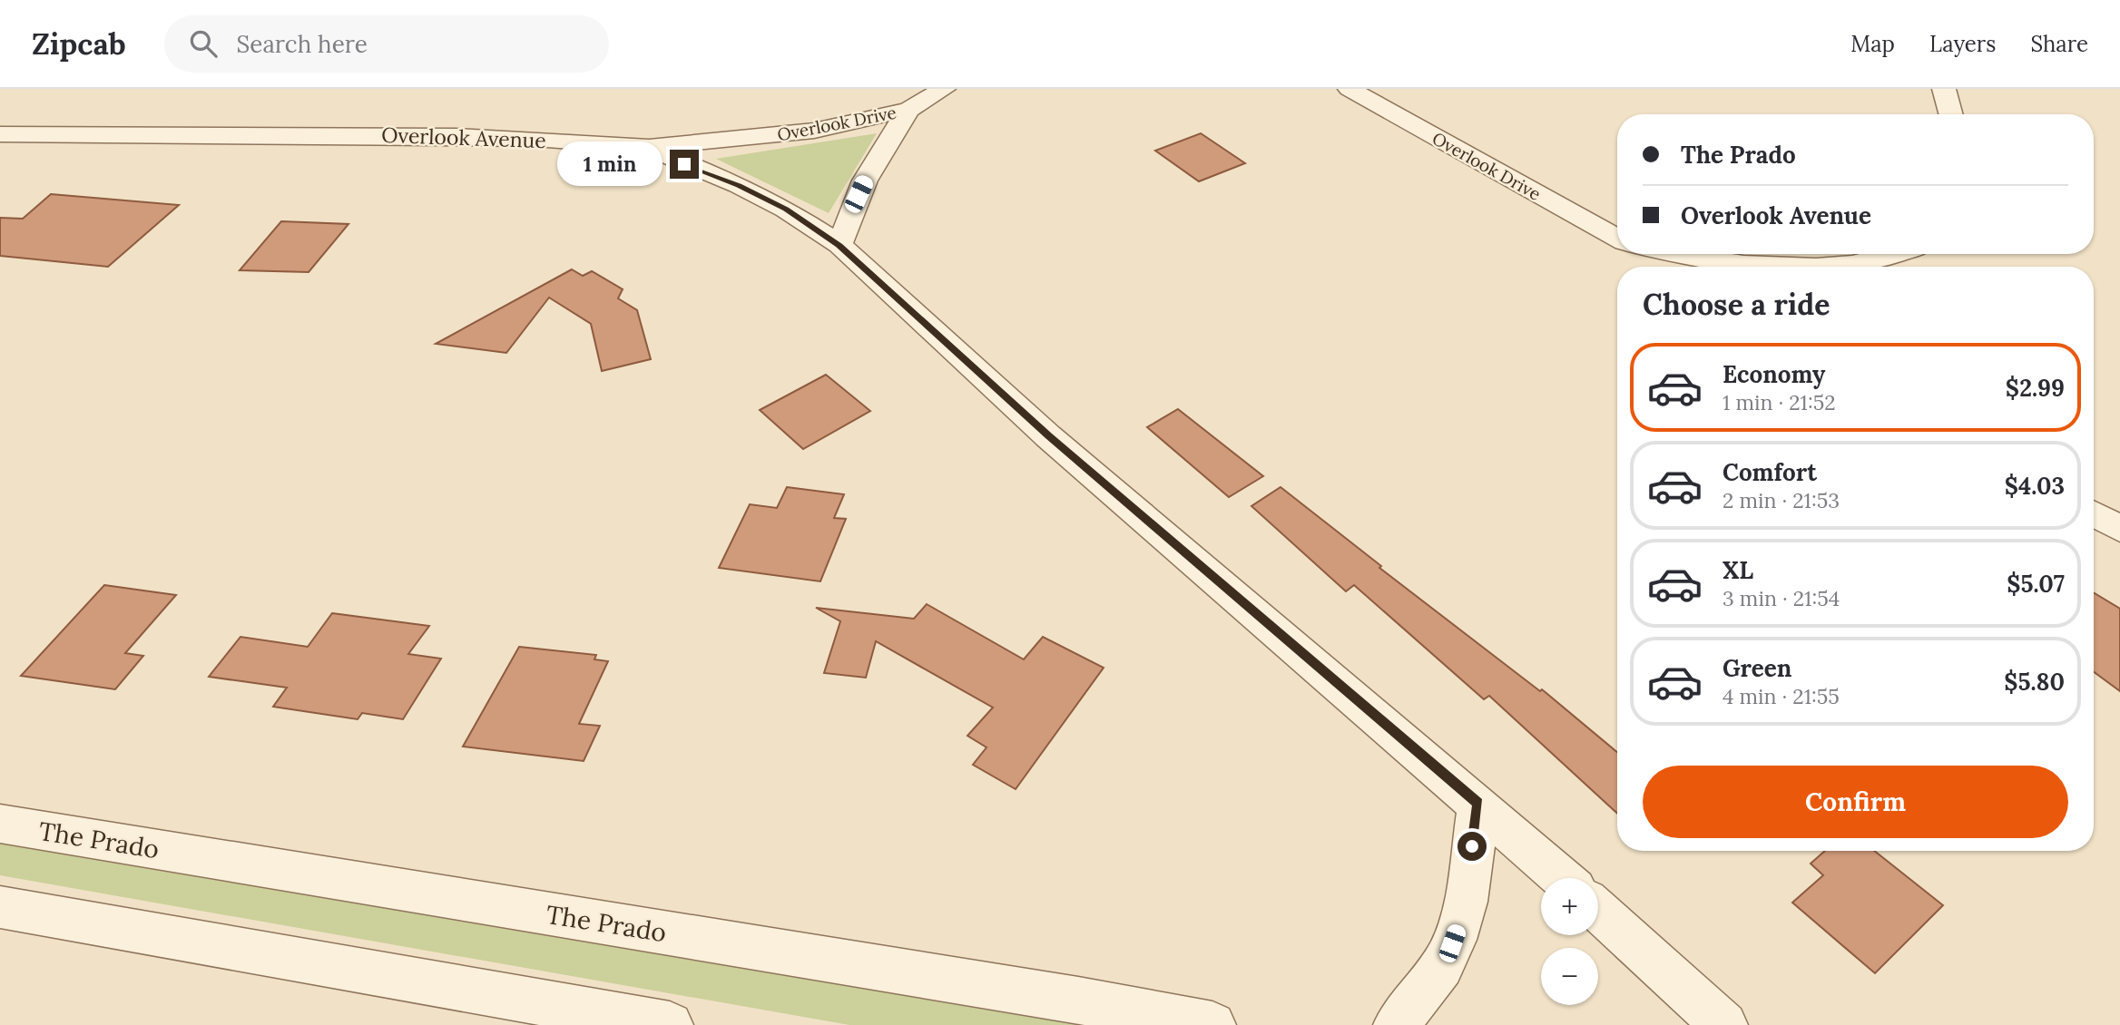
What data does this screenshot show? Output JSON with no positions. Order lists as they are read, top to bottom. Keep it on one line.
{"streets":{"street":["Overlook Drive","Overlook Avenue","The Prado"]},"crossings":[["Overlook Drive","Overlook Avenue"]],"page":{"header":"Zipcab","search":"Search here","nav":["Map","Layers","Share"],"banner":["The Prado","Overlook Avenue"],"bubble":"1 min","heading":"Choose a ride","list":[{"name":"Economy","note":"1 min · 21:52","value":"$2.99"},{"name":"Comfort","note":"2 min · 21:53","value":"$4.03"},{"name":"XL","note":"3 min · 21:54","value":"$5.07"},{"name":"Green","note":"4 min · 21:55","value":"$5.80"}],"buttons":"Confirm","map_buttons":["+","−"]}}
